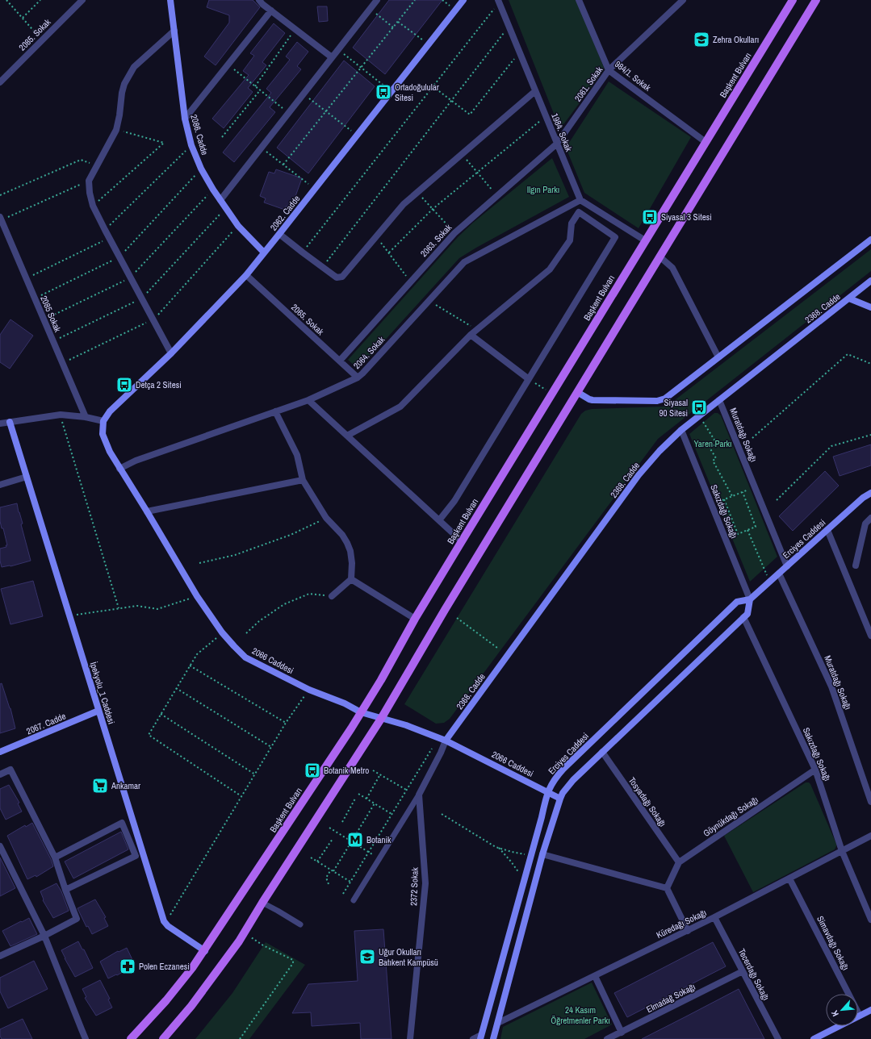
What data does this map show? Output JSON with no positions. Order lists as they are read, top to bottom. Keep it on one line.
{"streets":{"main road":["Başkent Bulvarı"],"street":["2085. Sokak","984/1. Sokak","2061. Sokak","1984. Sokak","2086. Cadde","2062. Cadde","2063. Sokak","2368. Cadde","2085 Sokak","2065. Sokak","2064. Sokak","Muratdağı Sokağı","Sakızdağı Sokağı","Erciyes Caddesi","2066 Caddesi","İpekyolu_1 Caddesi","2067. Cadde","Tosyadağı Sokağı","Göynükdağı Sokağı","2372 Sokak","Küredağı Sokağı","Simavdağı Sokağı","Tecerdağı Sokağı","Elmadağ Sokağı"]},"crossings":[["Başkent Bulvarı","984/1. Sokak"],["Başkent Bulvarı","2066 Caddesi"],["984/1. Sokak","2061. Sokak"],["2061. Sokak","1984. Sokak"],["2061. Sokak","2063. Sokak"],["1984. Sokak","2063. Sokak"],["1984. Sokak","2064. Sokak"],["2086. Cadde","2062. Cadde"],["2062. Cadde","2065. Sokak"],["2062. Cadde","2066 Caddesi"],["2063. Sokak","2065. Sokak"],["2368. Cadde","Muratdağı Sokağı"],["2368. Cadde","Sakızdağı Sokağı"],["2368. Cadde","2066 Caddesi"],["2065. Sokak","2064. Sokak"],["2064. Sokak","2066 Caddesi"],["Muratdağı Sokağı","Erciyes Caddesi"],["Sakızdağı Sokağı","Erciyes Caddesi"],["Sakızdağı Sokağı","Göynükdağı Sokağı"],["Sakızdağı Sokağı","Küredağı Sokağı"],["Erciyes Caddesi","2066 Caddesi"],["İpekyolu_1 Caddesi","2067. Cadde"],["Tosyadağı Sokağı","Göynükdağı Sokağı"],["Küredağı Sokağı","Simavdağı Sokağı"],["Küredağı Sokağı","Tecerdağı Sokağı"],["Tecerdağı Sokağı","Elmadağ Sokağı"]],"parks":["Ilgın Parkı","Yaren Parkı","24 Kasım Öğretmenler Parkı"],"places":{"school or university":["Zehra Okulları","Uğur Okulları Batıkent Kampüsü"],"bus stop":["Ortadoğulular Sitesi","Siyasal 3 Sitesi","Detça 2 Sitesi","Siyasal 90 Sitesi","Botanik Metro"],"supermarket":["Ankamar"],"metro station":["Botanik"],"pharmacy":["Polen Eczanesi"]},"north":"bottom left"}
